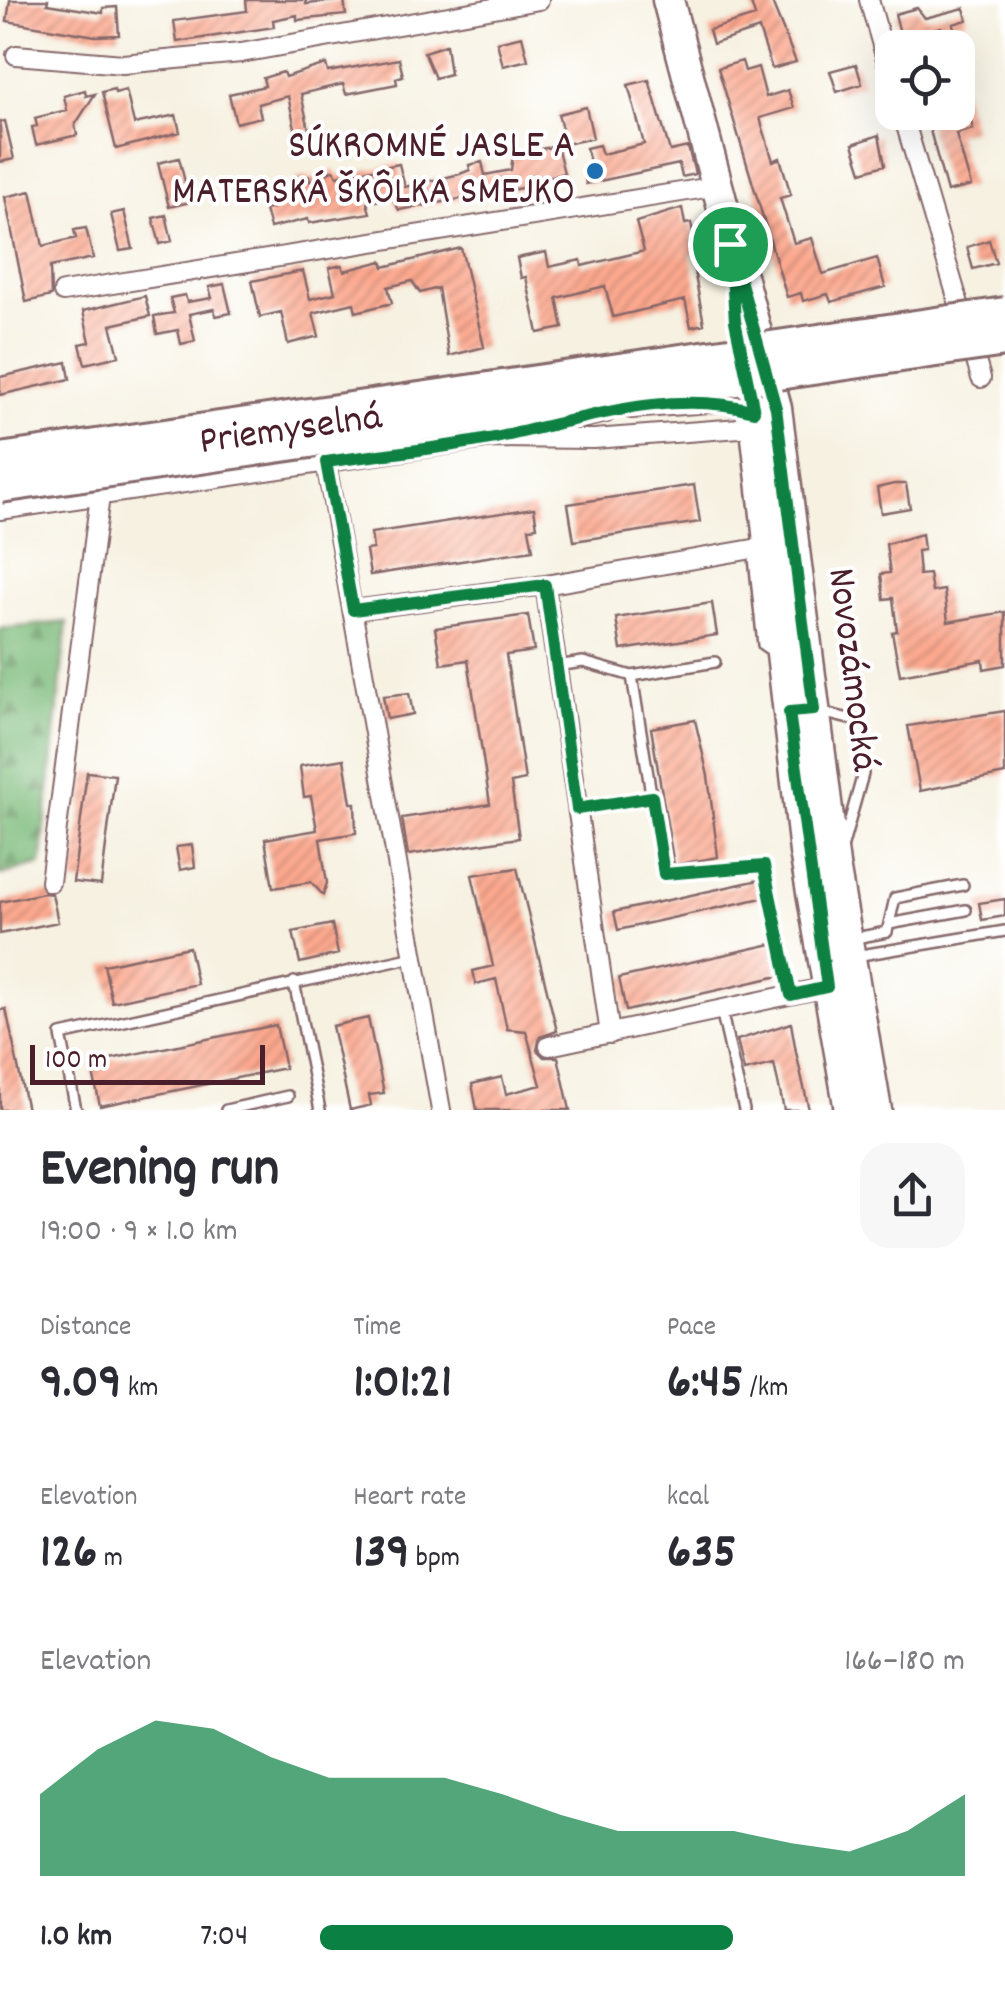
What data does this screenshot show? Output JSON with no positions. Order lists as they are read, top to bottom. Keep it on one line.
{"streets":{"main road":["Novozámocká"],"street":["Priemyselná"]},"crossings":[["Priemyselná","Novozámocká"]],"places":["SÚKROMNÉ JASLE A MATERSKÁ ŠKÔLKA SMEJKO"],"scale_bar":"100 m","page":{"scale":"100 m","heading":["Evening run","19:00 · 9 × 1.0 km"],"stats":[["Distance","9.09 km"],["Time","1:01:21"],["Pace","6:45 /km"],["Elevation","126 m"],["Heart rate","139 bpm"],["kcal","635"]],"chart":["Elevation","166–180 m"],"list":[{"name":"1.0 km","note":"7:04"}]}}
